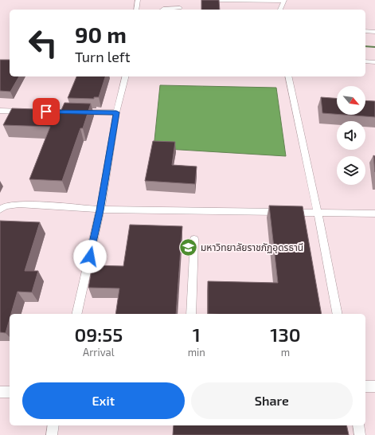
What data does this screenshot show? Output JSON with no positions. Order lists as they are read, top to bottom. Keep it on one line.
{"places":{"school or university":["มหาวิทยาลัยราชภัฏอุดรธานี"]},"north":"bottom right","page":{"turn":["90 m","Turn left"],"eta":["09:55","Arrival","1","min","130","m"],"buttons":["Exit","Share"]}}
